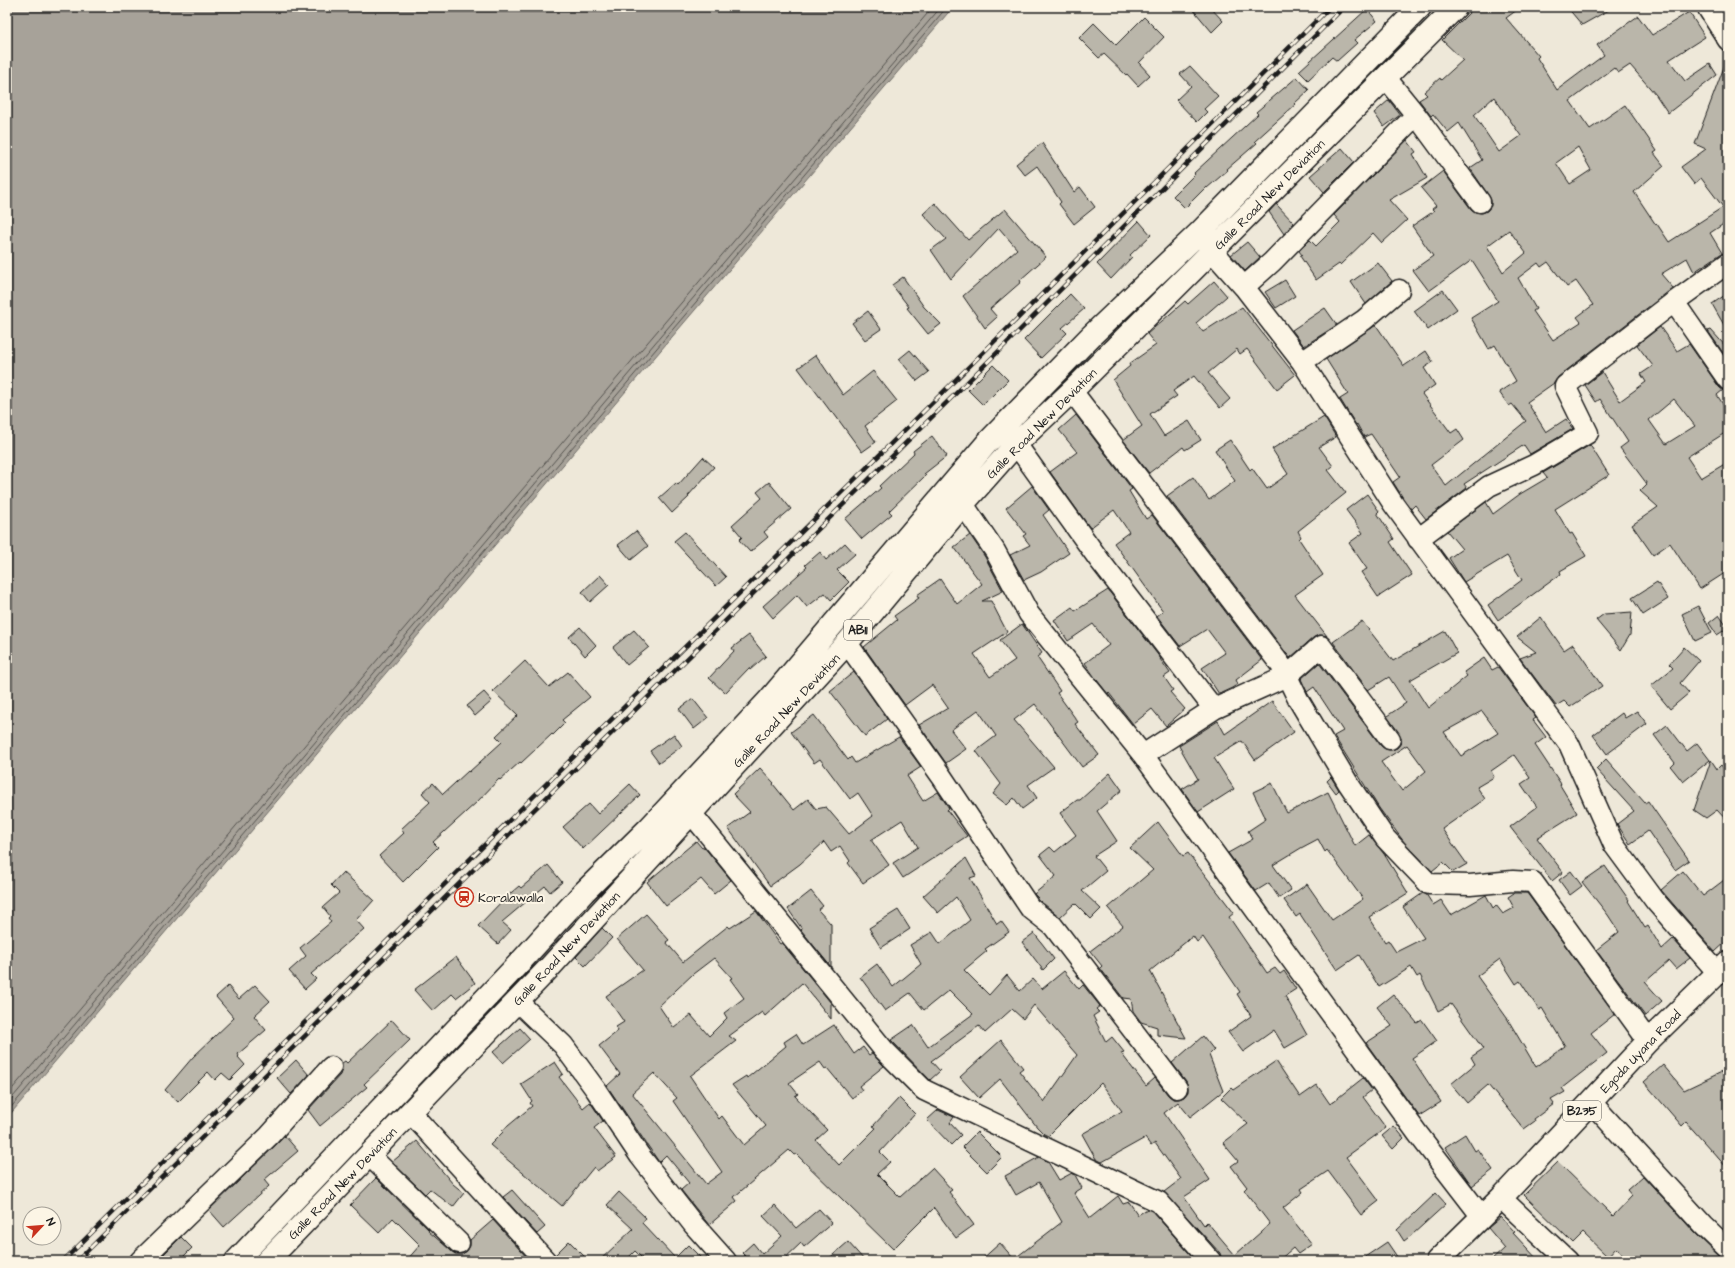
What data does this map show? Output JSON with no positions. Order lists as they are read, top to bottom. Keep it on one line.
{"streets":{"main road":["Galle Road New Deviation","AB11","Egoda Uyana Road","B235"]},"places":{"station":["Koralawalla"]},"north":"top right"}
